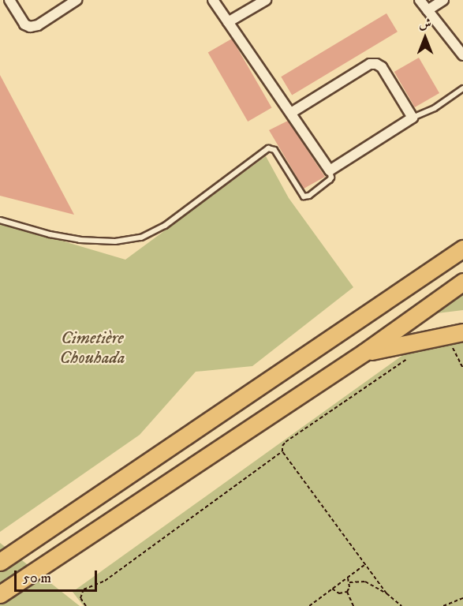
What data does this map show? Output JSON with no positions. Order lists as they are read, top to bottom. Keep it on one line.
{"parks":["Cimetière Chouhada"],"scale_bar":"50 m","north":"top"}
